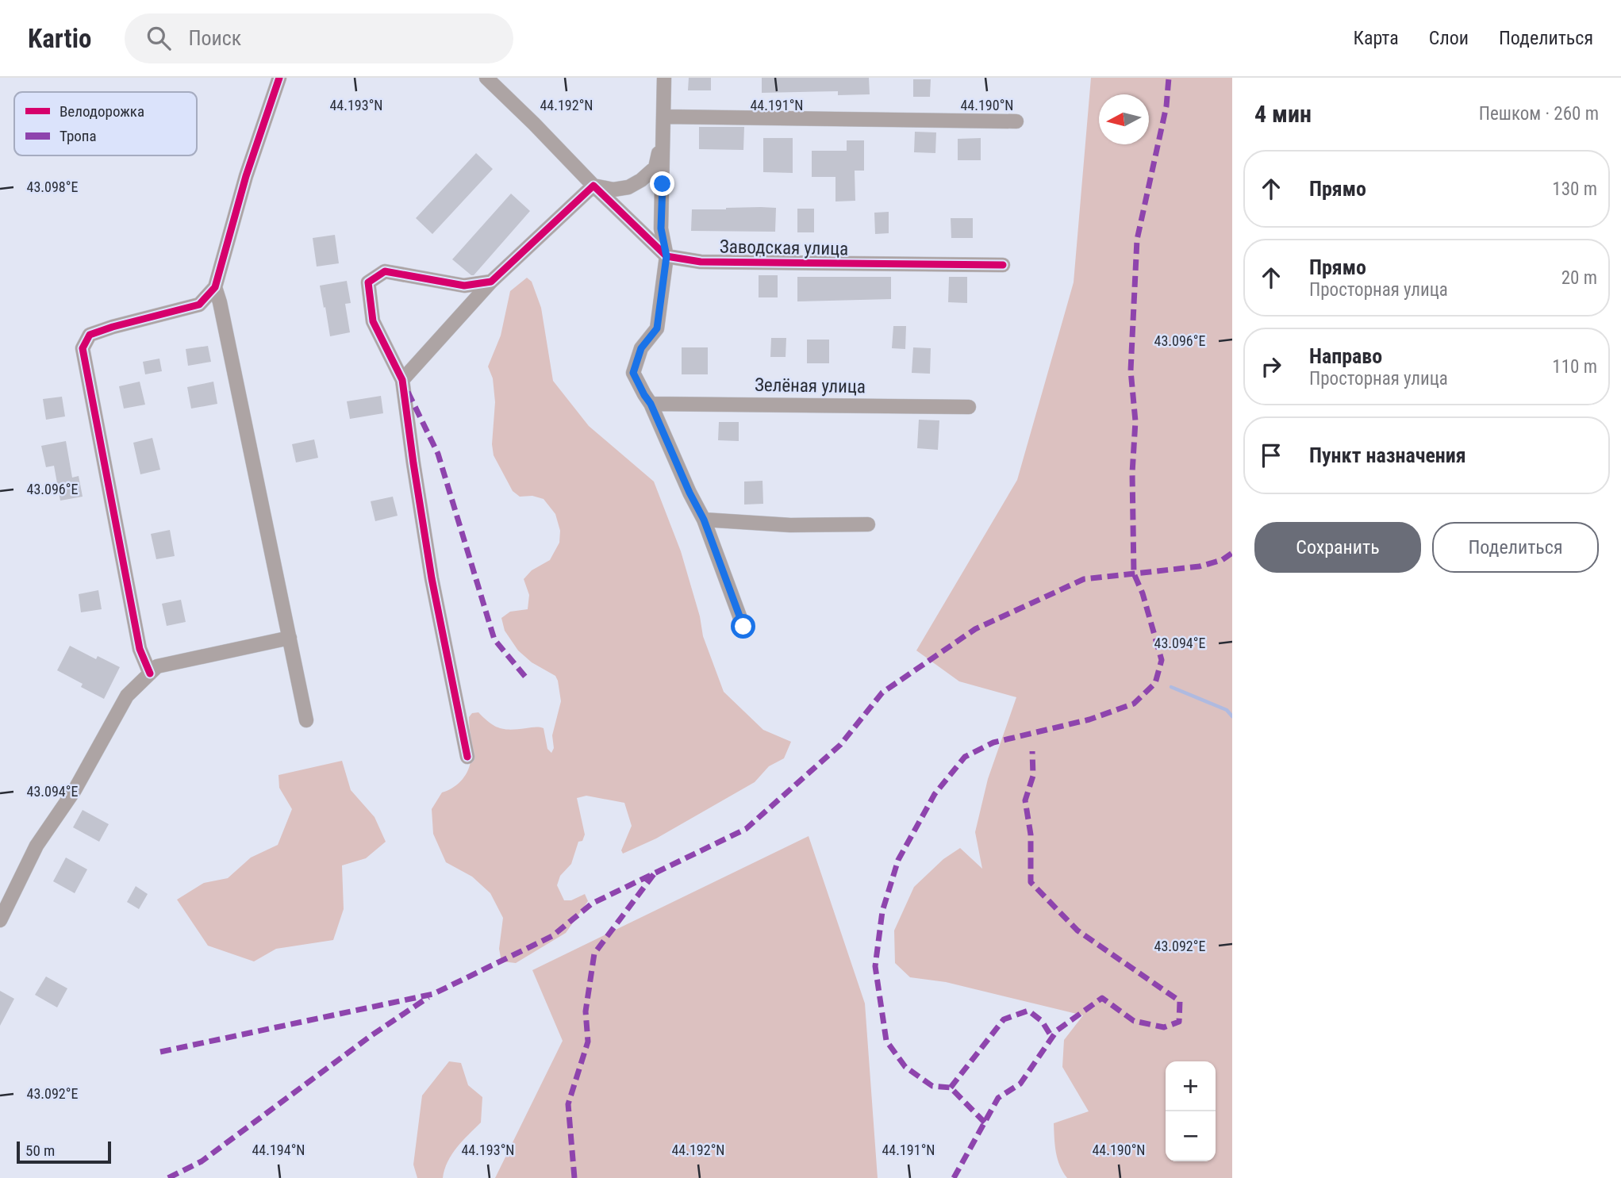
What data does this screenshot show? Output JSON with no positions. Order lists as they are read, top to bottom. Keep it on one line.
{"streets":{"street":["Заводская улица","Зелёная улица"]},"legend":["Велодорожка","Тропа"],"scale_bar":"50 m","north":"left","page":{"header":"Kartio","search":"Поиск","nav":["Карта","Слои","Поделиться"],"heading":["4 мин","Пешком · 260 m"],"list":[["Прямо","130 m"],["Прямо","Просторная улица","20 m"],["Направо","Просторная улица","110 m"],"Пункт назначения"],"buttons":["Сохранить","Поделиться"],"map_buttons":["+","−"],"scale":"50 m"},"coordinates":["44.193°N","44.192°N","44.191°N","44.190°N","43.098°E","43.096°E","43.094°E","43.092°E","44.194°N"]}
